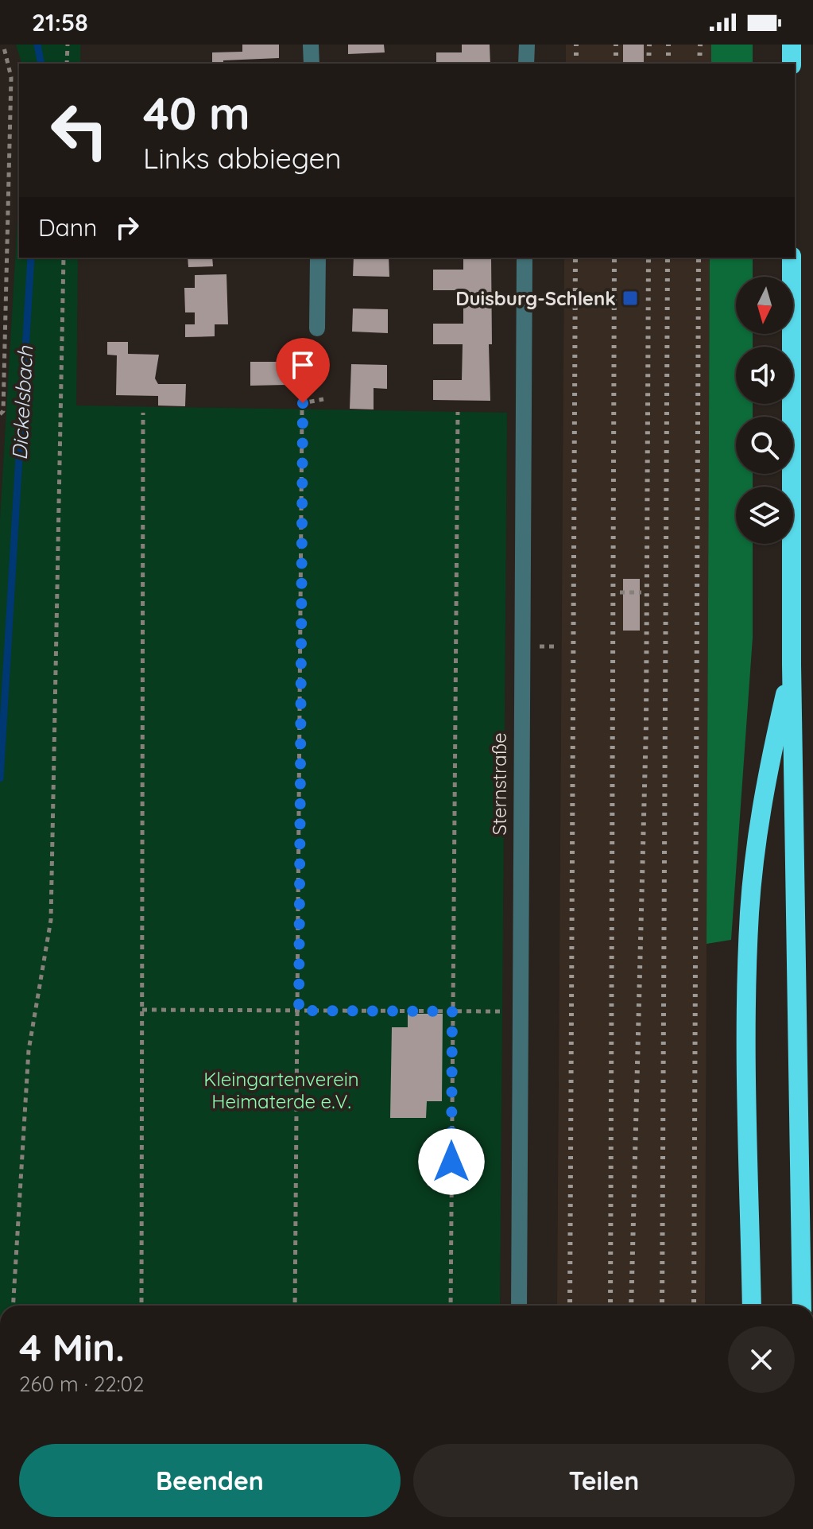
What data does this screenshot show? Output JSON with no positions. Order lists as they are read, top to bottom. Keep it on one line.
{"streets":{"street":["Sternstraße"]},"water":["Dickelsbach"],"parks":["Kleingartenverein Heimaterde e.V."],"places":{"transit":["Duisburg-Schlenk"]},"north":"bottom","page":{"status":"21:58","turn":["40 m","Links abbiegen"],"then":"Dann","heading":["4 Min.","260 m · 22:02"],"buttons":["Beenden","Teilen"]}}
